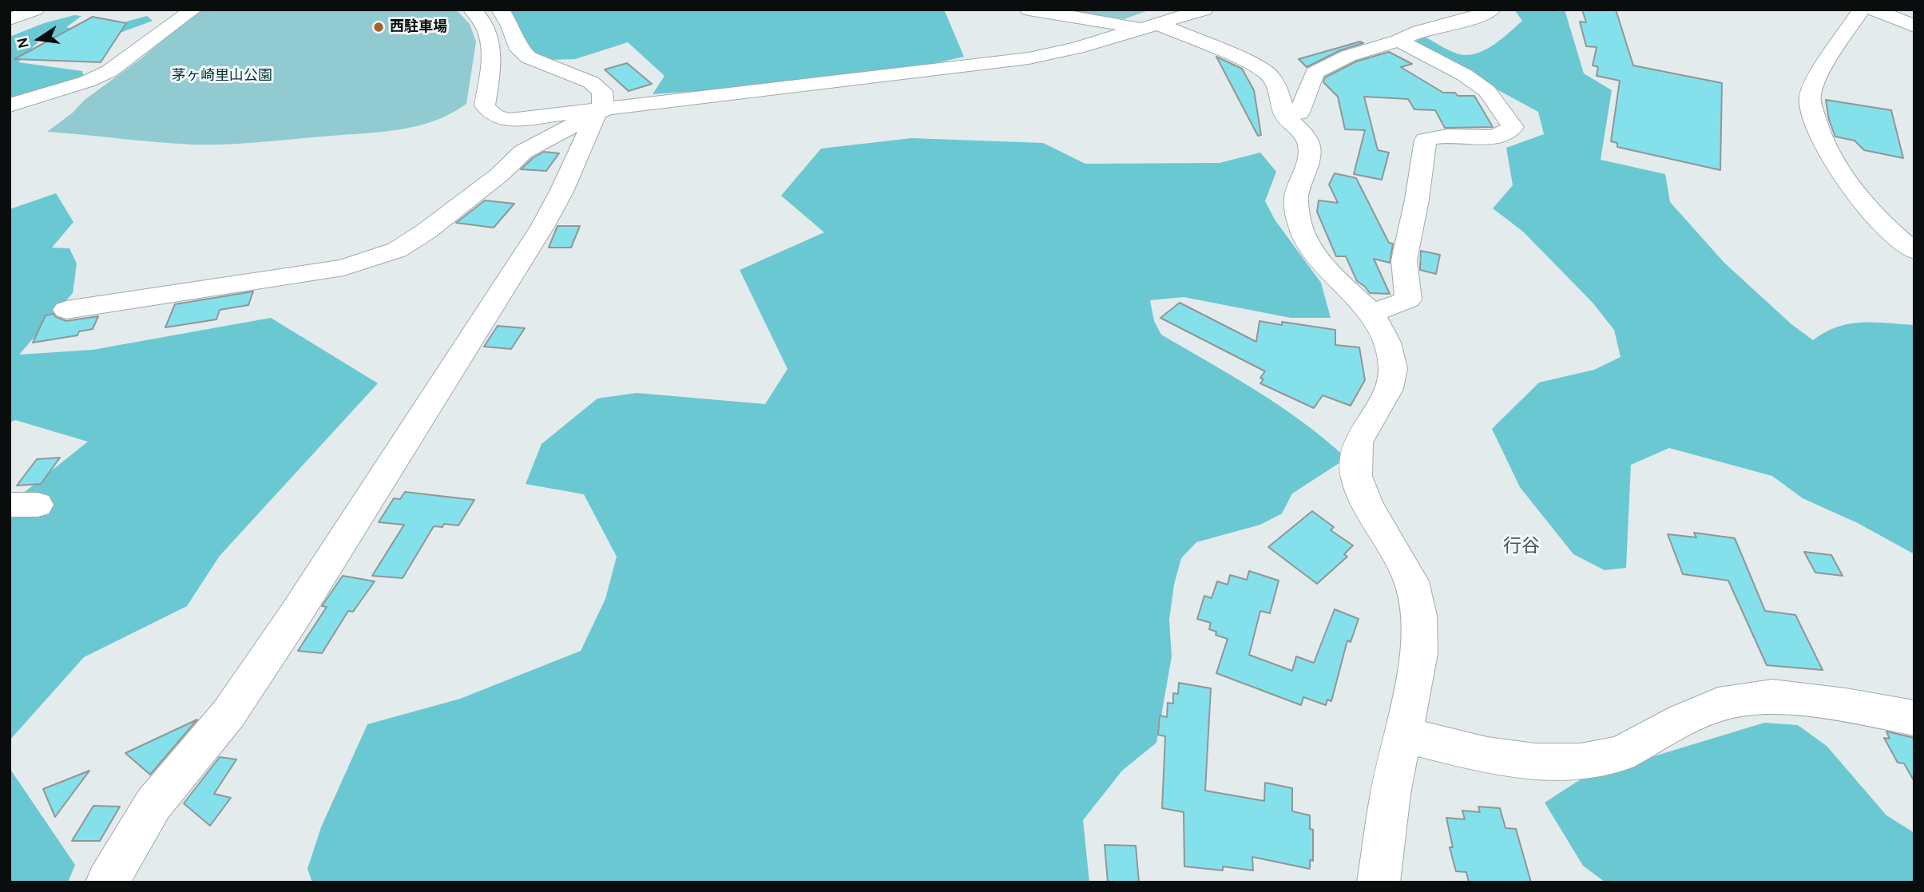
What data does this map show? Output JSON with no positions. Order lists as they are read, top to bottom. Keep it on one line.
{"districts":["行谷"],"parks":["茅ヶ崎里山公園"],"places":["西駐車場"],"north":"left"}
